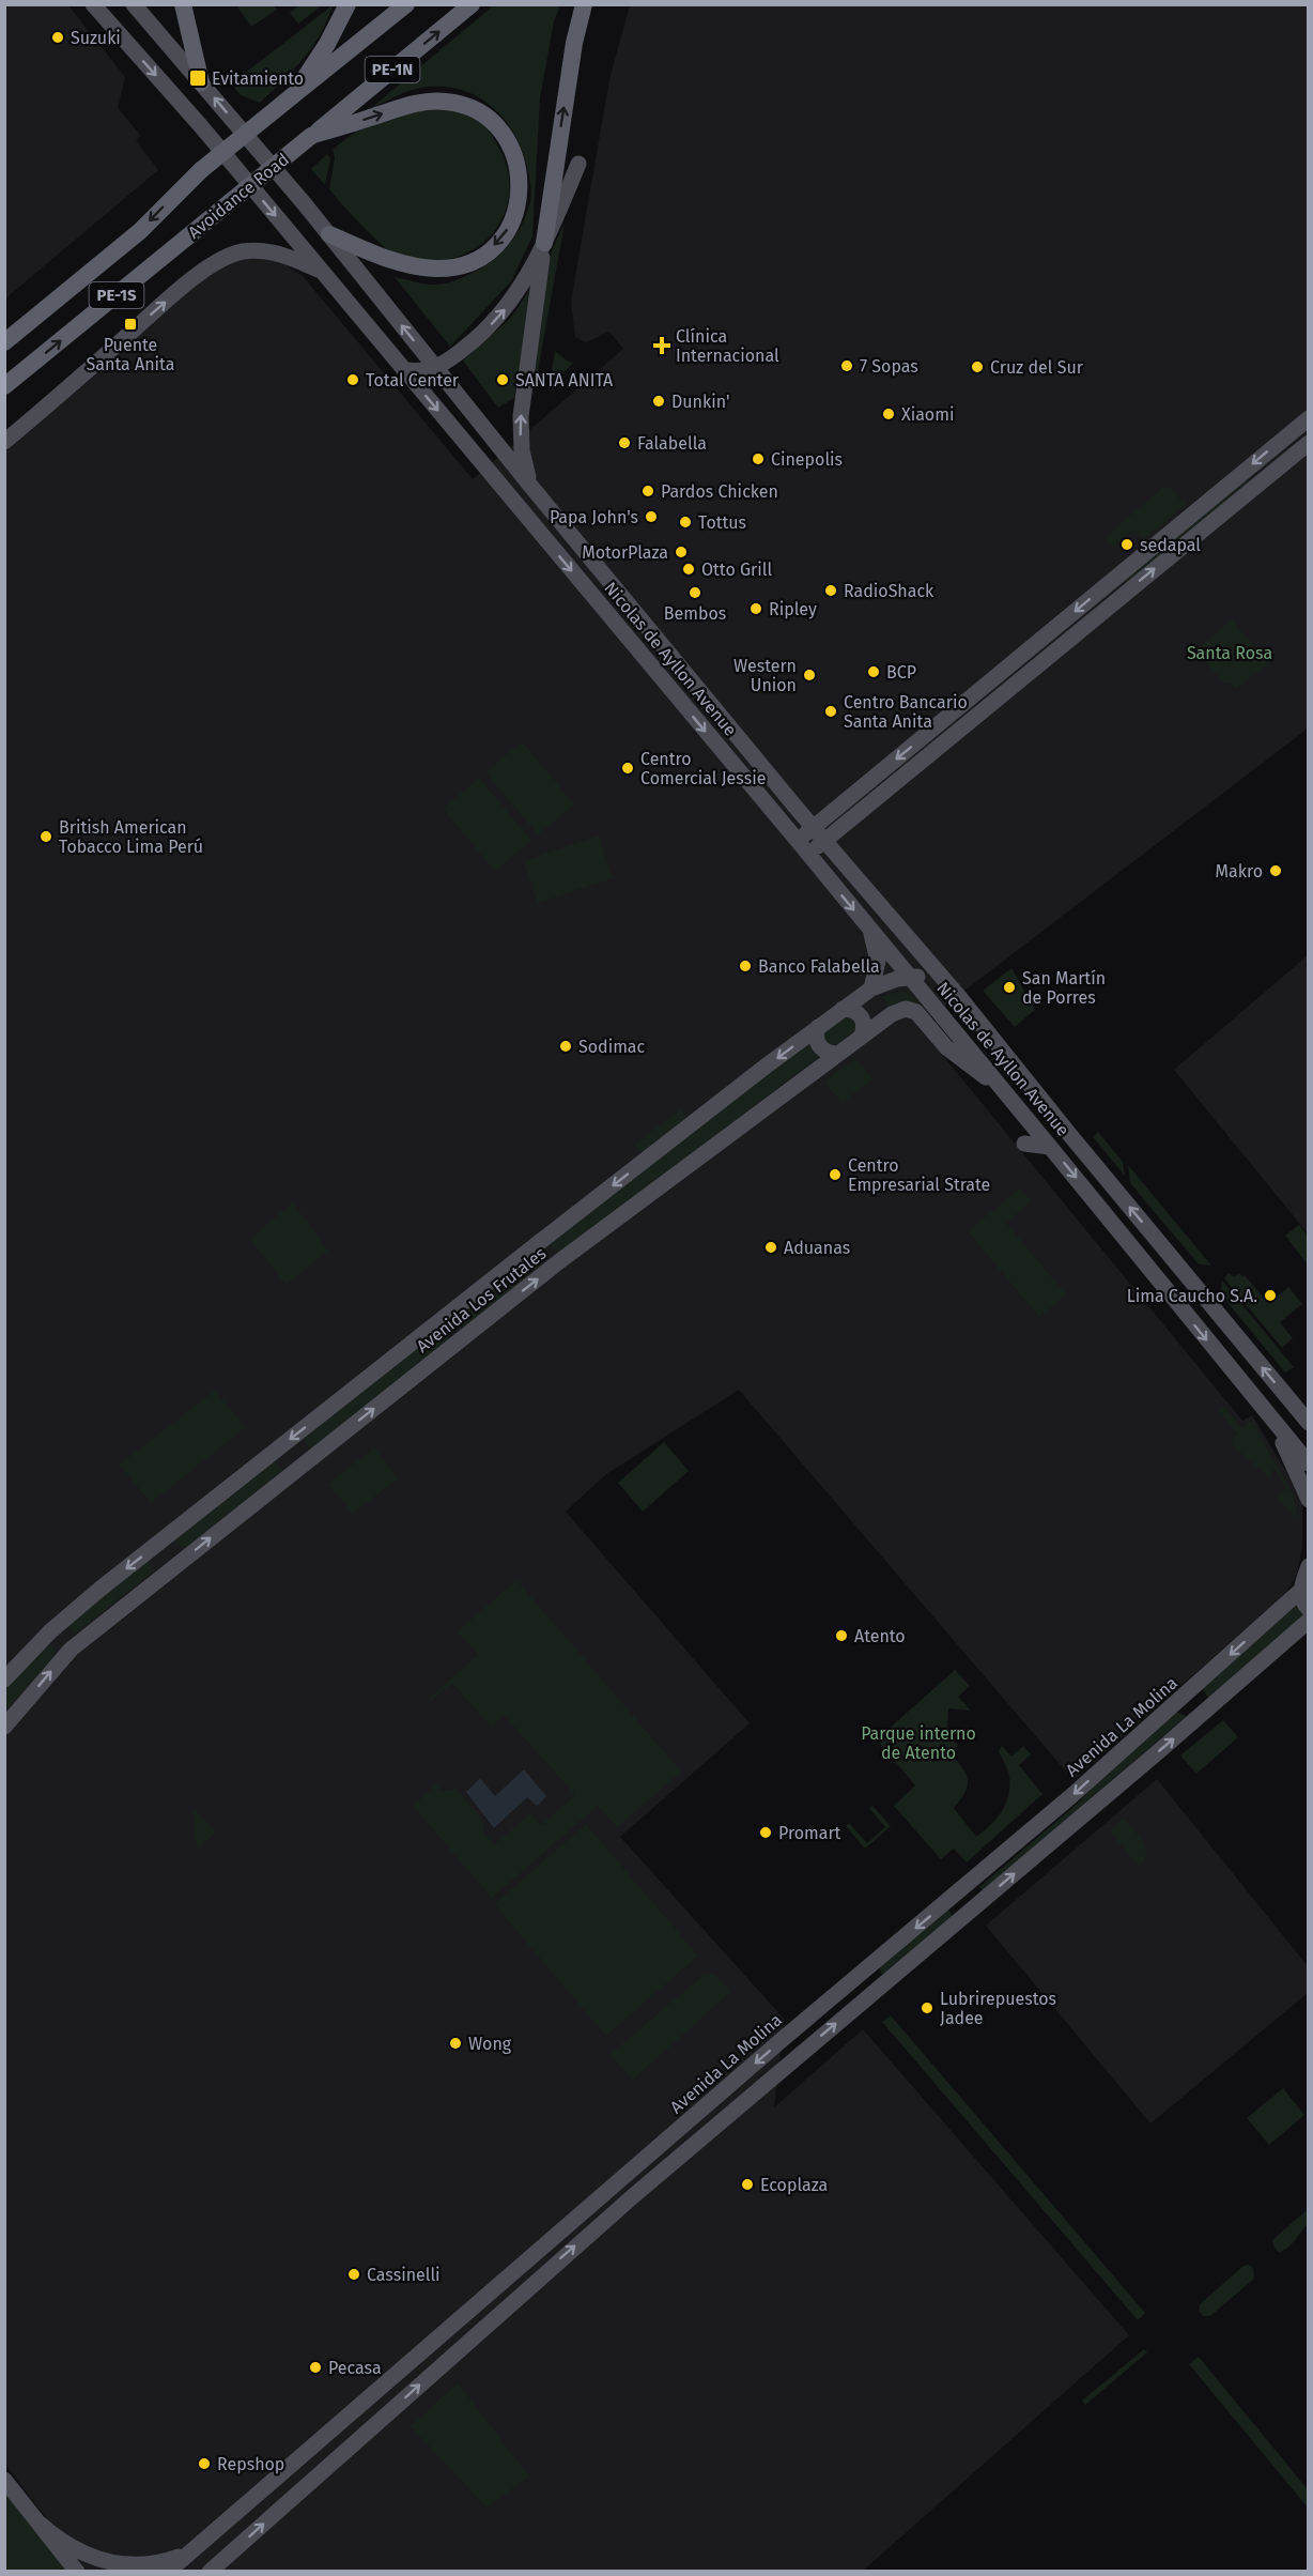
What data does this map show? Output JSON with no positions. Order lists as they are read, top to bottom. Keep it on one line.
{"streets":{"highway":["PE-1N","Avoidance Road","PE-1S"],"main road":["Nicolas de Ayllon Avenue","Avenida Los Frutales","Avenida La Molina"]},"crossings":[["PE-1N","PE-1S"],["Nicolas de Ayllon Avenue","Avenida Los Frutales"]],"parks":["Santa Rosa","Parque interno de Atento"],"places":{"other":["Suzuki","7 Sopas","Cruz del Sur","Total Center","SANTA ANITA","Dunkin'","Xiaomi","Falabella","Cinepolis","Pardos Chicken","Papa John's","Tottus","sedapal","MotorPlaza","Otto Grill","RadioShack","Bembos","Ripley","BCP","Western Union","Centro Bancario Santa Anita","Centro Comercial Jessie","British American Tobacco Lima Perú","Makro","Banco Falabella","San Martín de Porres","Sodimac","Centro Empresarial Strate","Aduanas","Lima Caucho S.A.","Atento","Promart","Lubrirepuestos Jadee","Wong","Ecoplaza","Cassinelli","Pecasa","Repshop"],"transit":["Evitamiento","Puente Santa Anita"],"health":["Clínica Internacional"]}}
